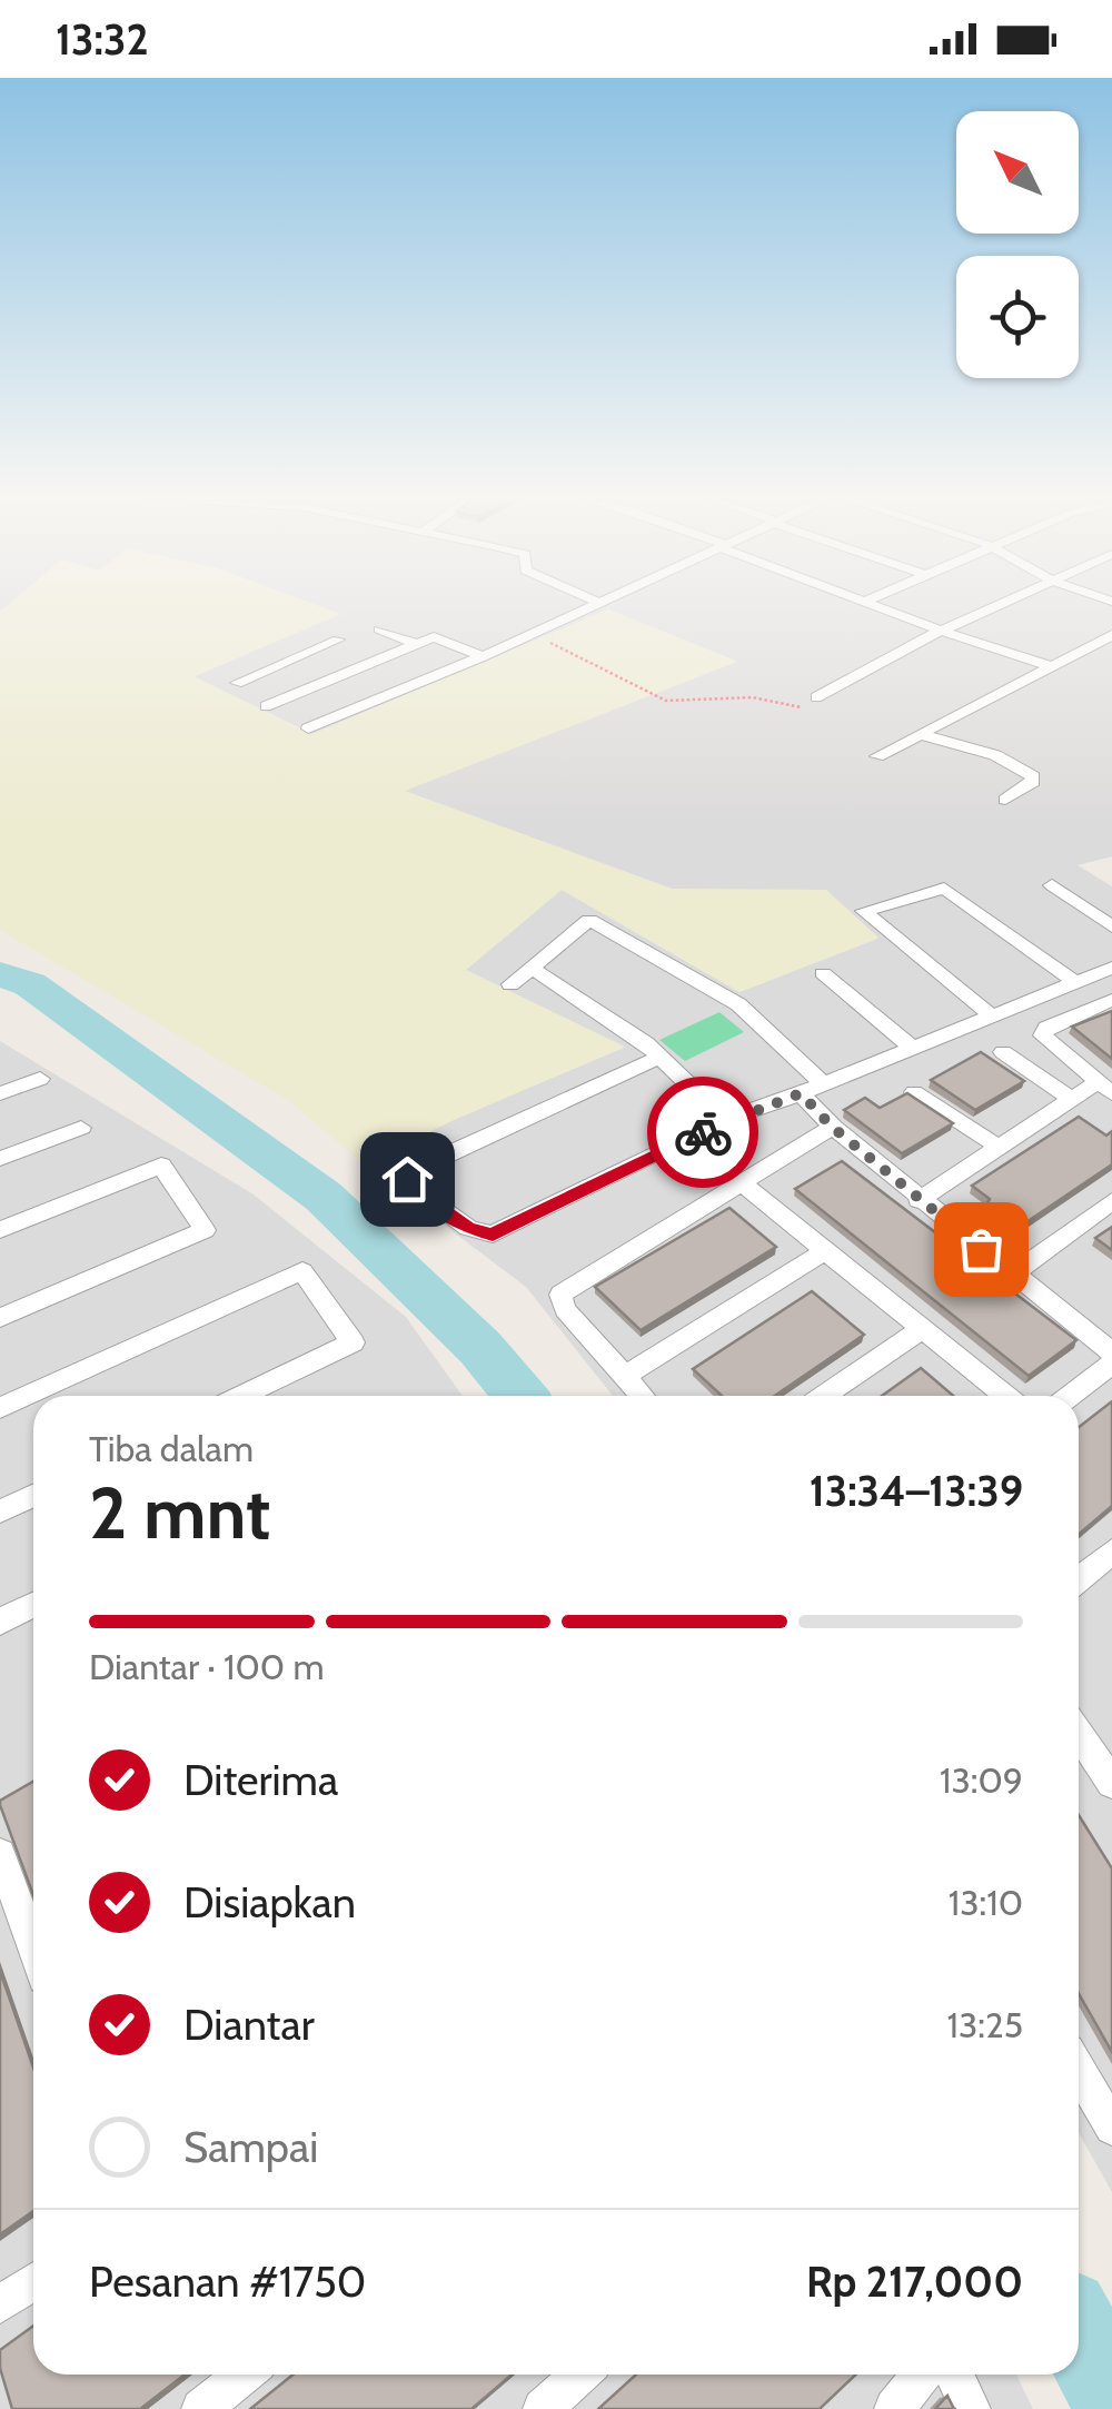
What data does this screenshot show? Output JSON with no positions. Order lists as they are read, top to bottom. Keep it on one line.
{"north":"top left","page":{"status":"13:32","heading":["2 mnt","Tiba dalam","13:34–13:39"],"panel":["Pesanan #1750","Rp 217,000"],"bar":"Diantar · 100 m","list":[["Diterima","13:09"],["Disiapkan","13:10"],["Diantar","13:25"],"Sampai"]}}
